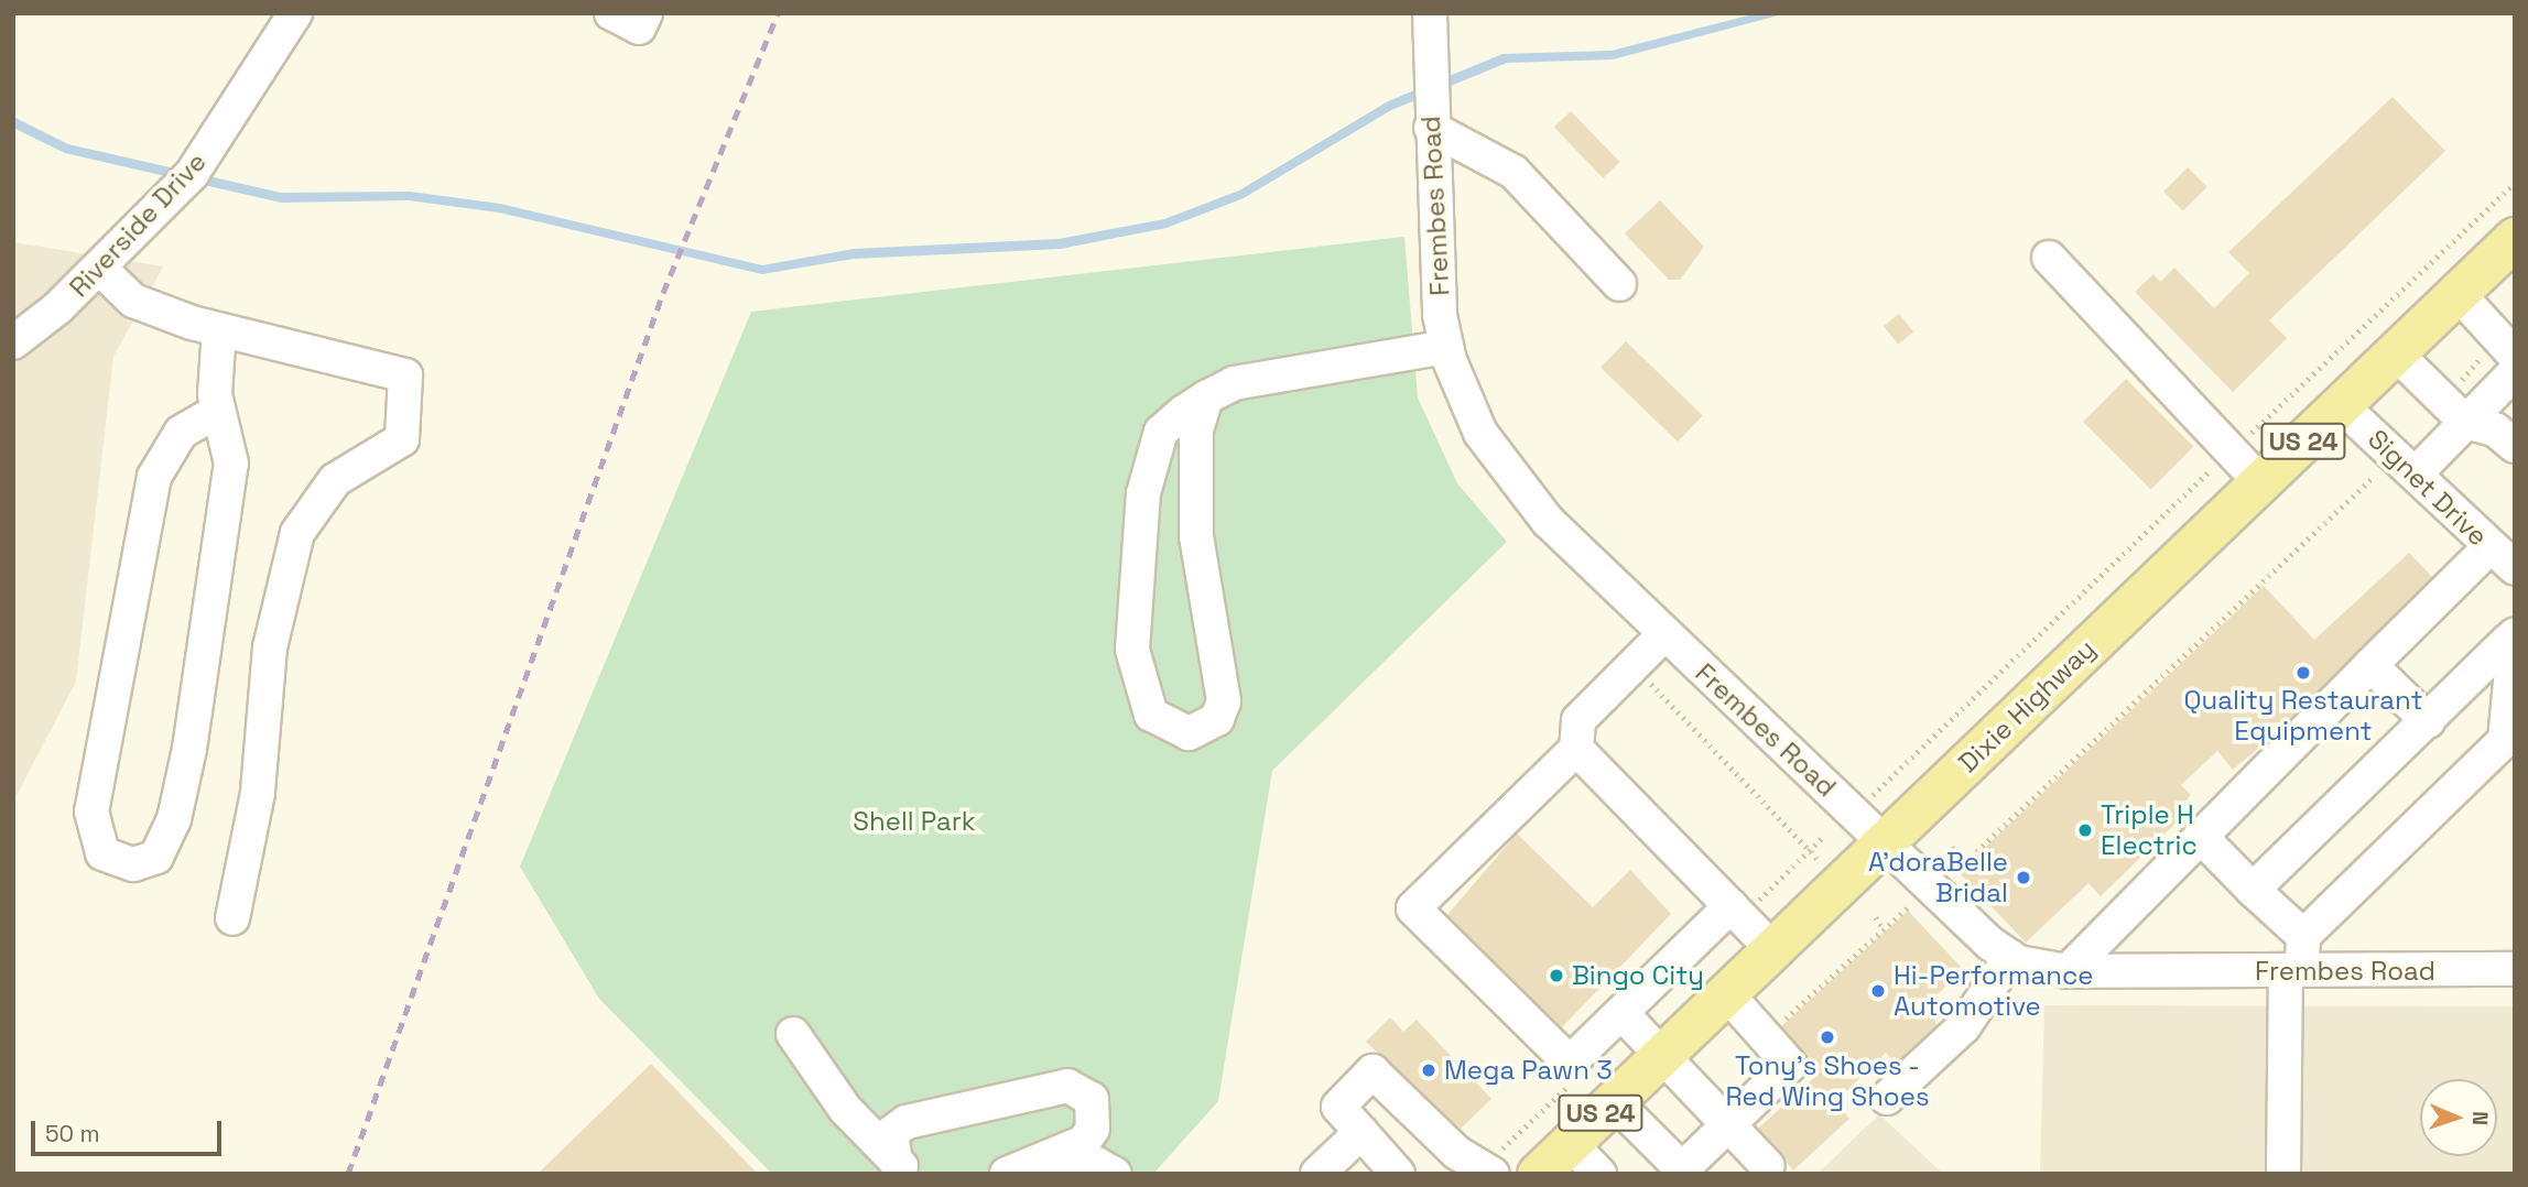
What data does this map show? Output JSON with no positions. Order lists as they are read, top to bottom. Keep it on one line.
{"streets":{"main road":["US 24","Dixie Highway"],"street":["Frembes Road","Riverside Drive","Signet Drive"]},"crossings":[["Frembes Road","Dixie Highway"],["Signet Drive","Dixie Highway"]],"parks":["Shell Park"],"places":["Quality Restaurant Equipment","Triple H Electric","A'doraBelle Bridal","Bingo City","Hi-Performance Automotive","Tony's Shoes - Red Wing Shoes","Mega Pawn 3"],"scale_bar":"50 m","north":"right"}
